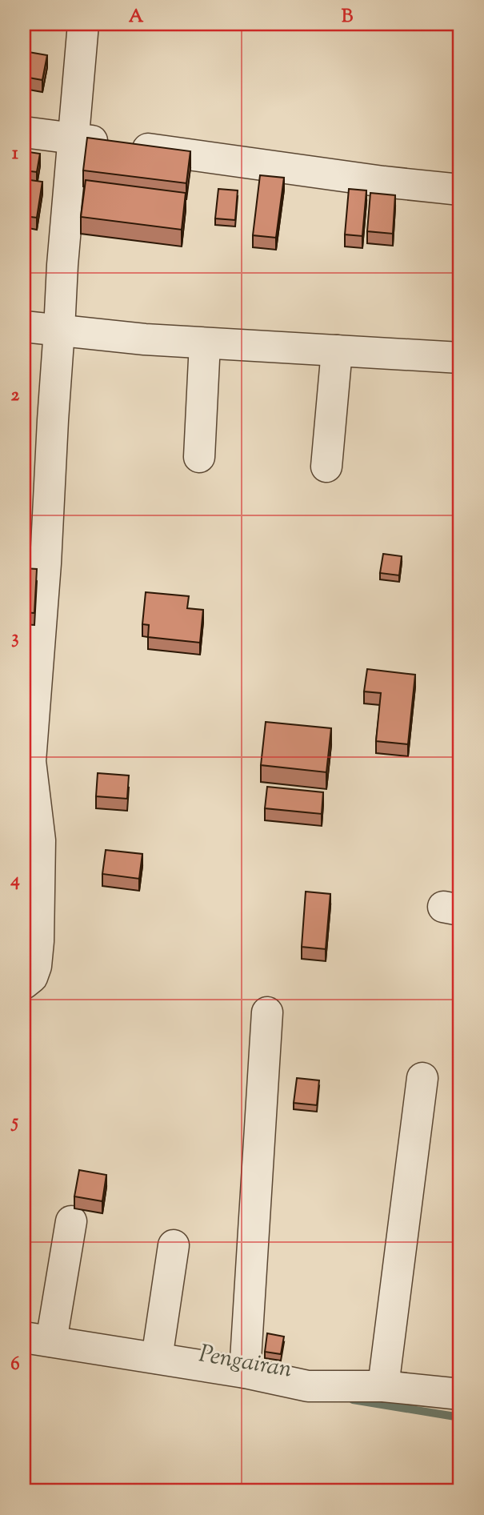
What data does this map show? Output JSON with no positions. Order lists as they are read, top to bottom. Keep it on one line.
{"water":["Pengairan"],"grid":{"columns":["A","B"],"rows":["1","2","3","4","5","6"]}}
